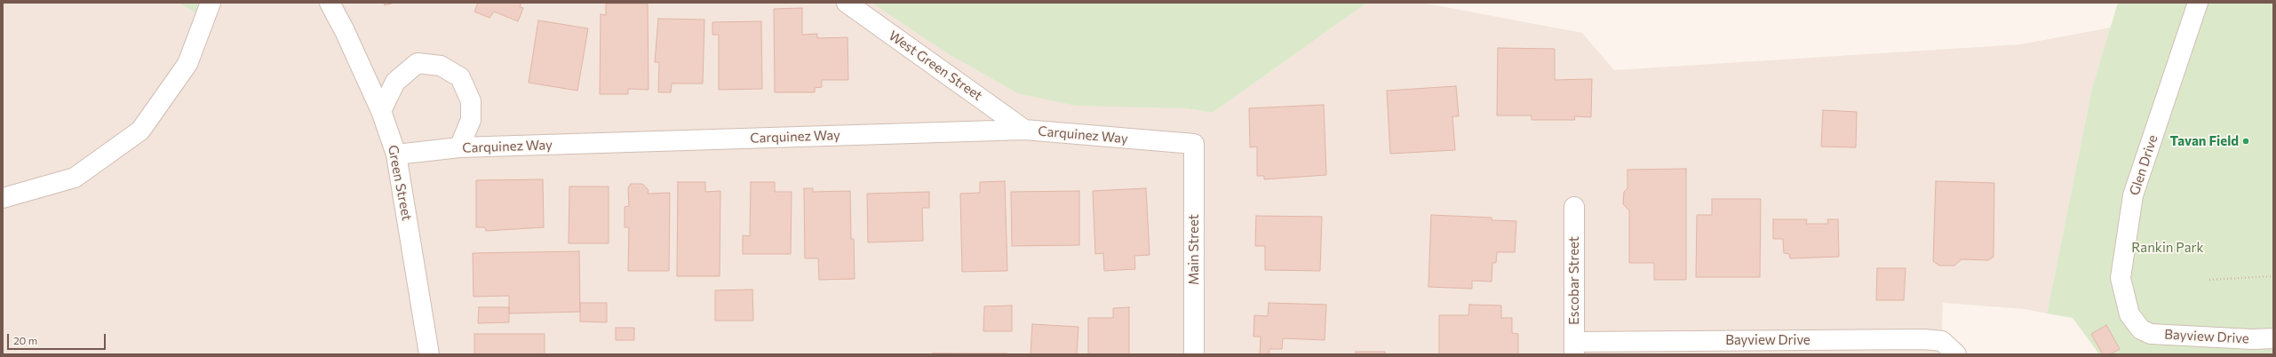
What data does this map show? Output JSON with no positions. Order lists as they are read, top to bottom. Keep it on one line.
{"streets":{"street":["West Green Street","Carquinez Way","Glen Drive","Green Street","Main Street","Escobar Street","Bayview Drive"]},"crossings":[["West Green Street","Carquinez Way"],["Carquinez Way","Green Street"],["Carquinez Way","Main Street"],["Glen Drive","Bayview Drive"],["Escobar Street","Bayview Drive"]],"parks":["Rankin Park"],"places":["Tavan Field"],"scale_bar":"20 m"}
